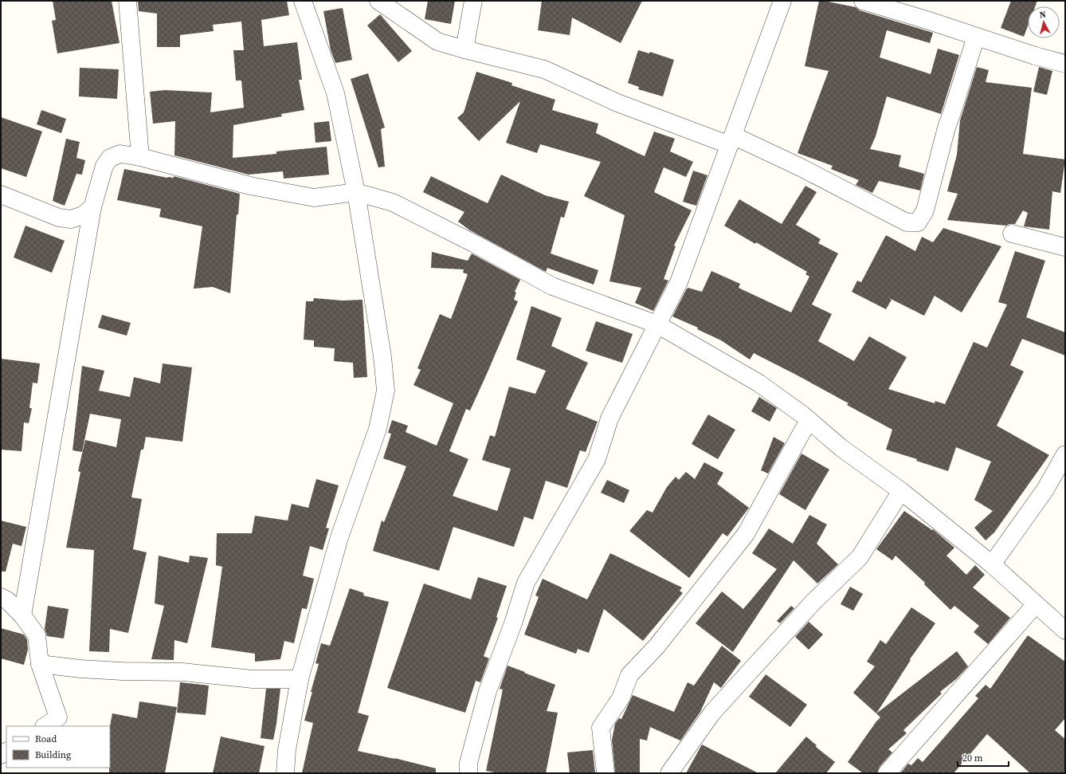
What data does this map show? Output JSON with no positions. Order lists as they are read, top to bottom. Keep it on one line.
{"legend":["Road","Building"],"scale_bar":"20 m","north":"top"}
